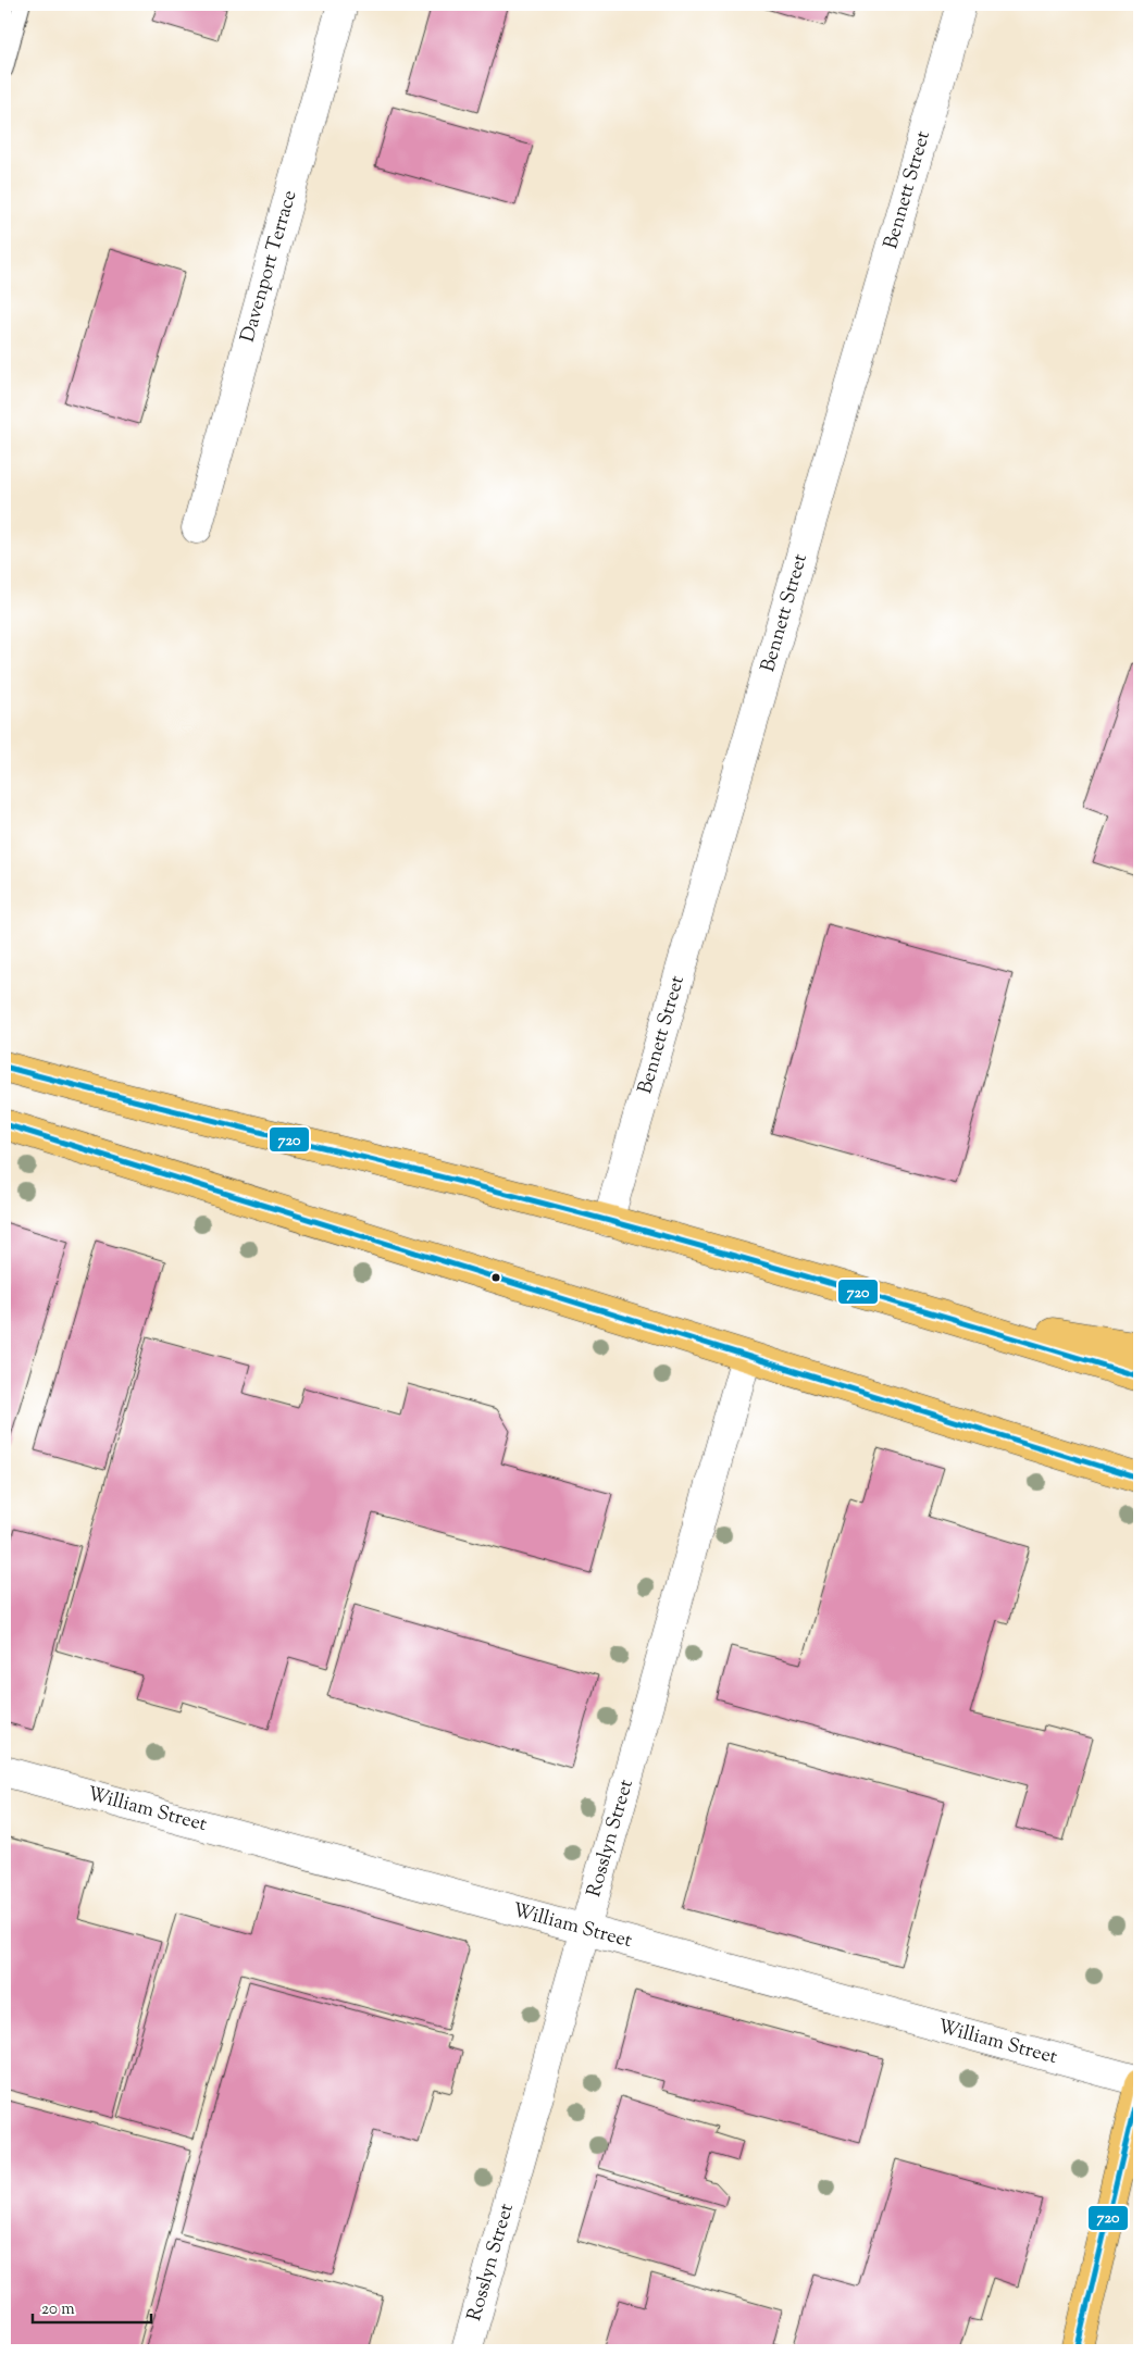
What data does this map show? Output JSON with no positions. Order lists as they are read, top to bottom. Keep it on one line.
{"streets":{"street":["Bennett Street","Davenport Terrace","William Street","Rosslyn Street"]},"crossings":[["William Street","Rosslyn Street"]],"lines":["transit line 720"],"scale_bar":"20 m"}
